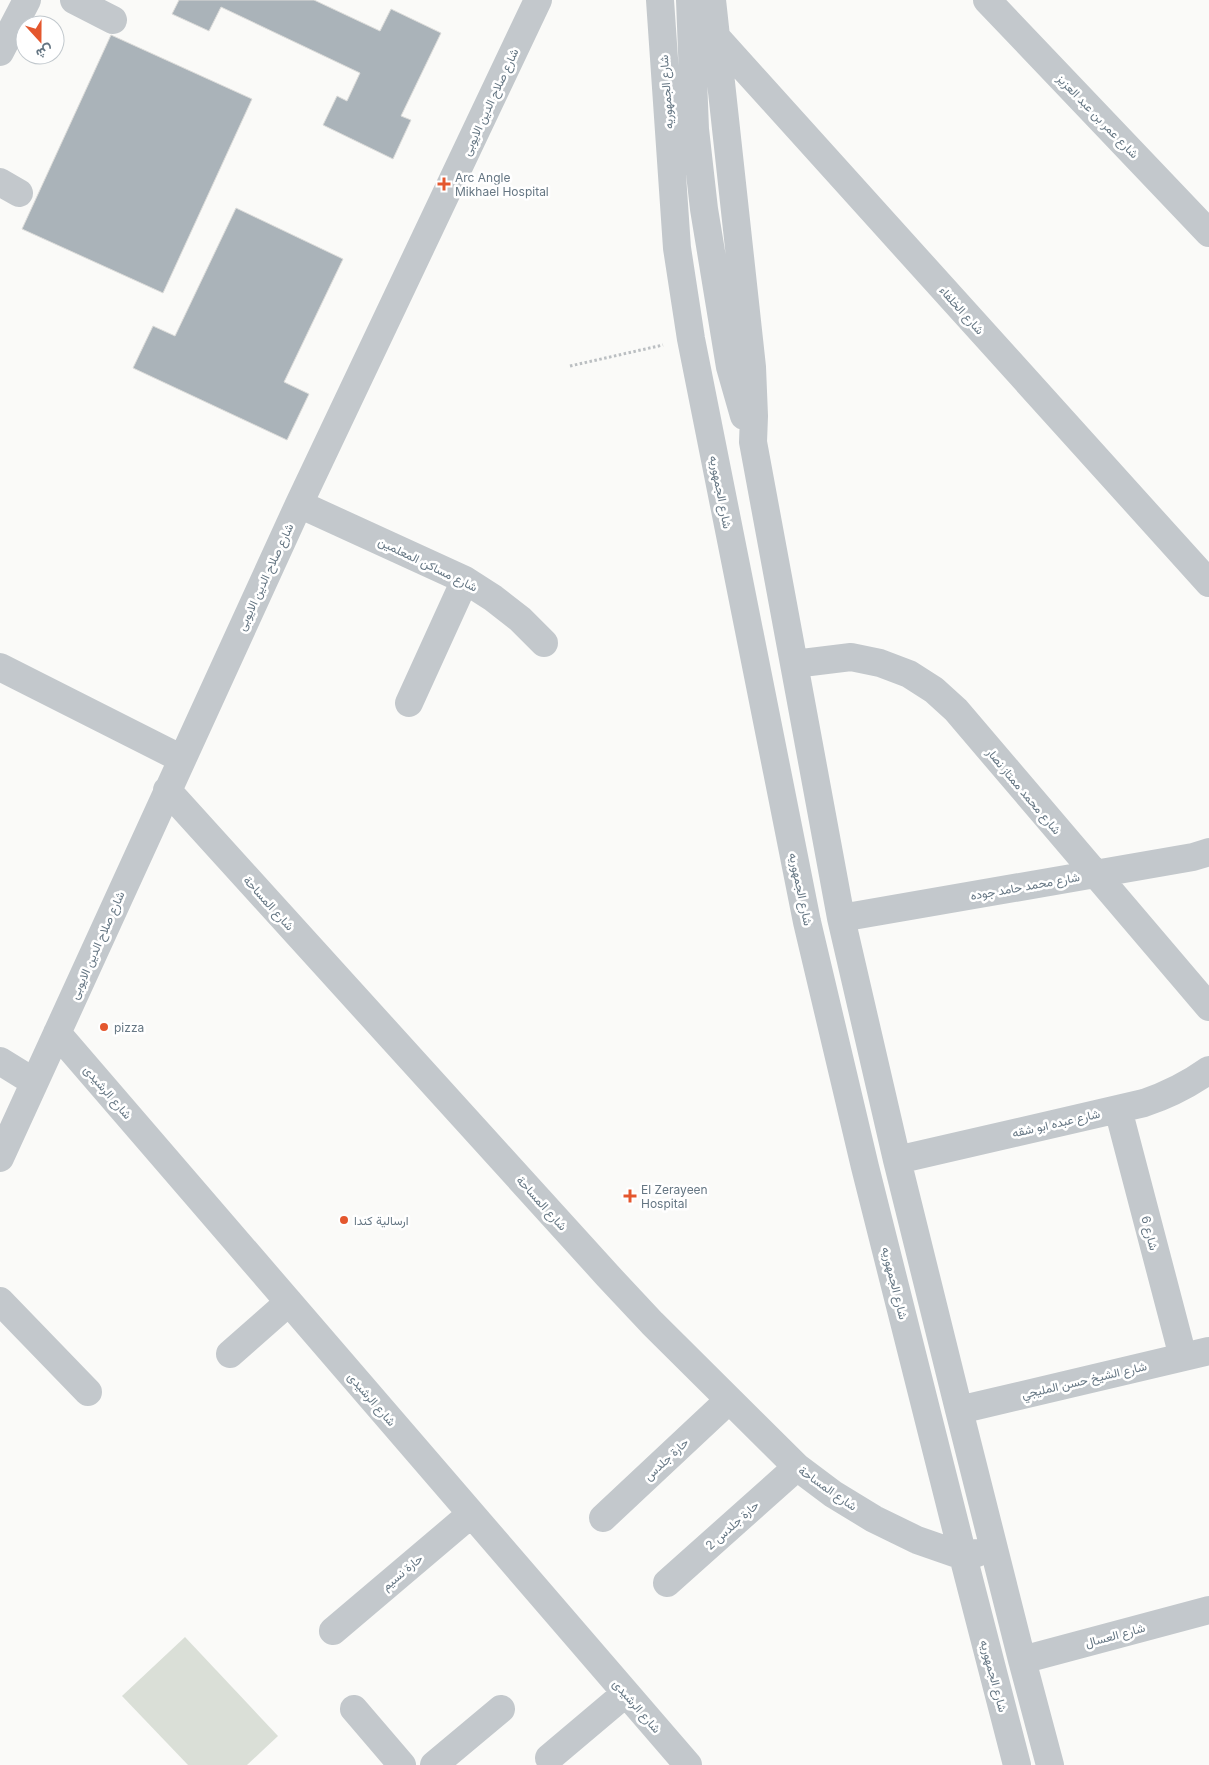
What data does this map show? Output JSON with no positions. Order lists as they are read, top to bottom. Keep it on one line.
{"streets":{"street":["شارع الجمهوريه","شارع صلاح الدين الايوبى","شارع عمر بن عبد العزيز","شارع الخلفاء","شارع مساكن المعلمين","شارع محمد ممتاز نصار","شارع محمد حامد جوده","شارع المساحة","شارع الرشيدى","شارع عبده ابو شقه","شارع 6","شارع الشيخ حسن المليجي","حارة جلدس","حارة جلدس 2","حارة نسيم","شارع العسال"]},"crossings":[["شارع الجمهوريه","شارع المساحة"],["شارع صلاح الدين الايوبى","شارع مساكن المعلمين"],["شارع صلاح الدين الايوبى","شارع المساحة"],["شارع صلاح الدين الايوبى","شارع الرشيدى"],["شارع محمد ممتاز نصار","شارع محمد حامد جوده"],["شارع المساحة","حارة جلدس"],["شارع المساحة","حارة جلدس 2"],["شارع الرشيدى","حارة نسيم"],["شارع عبده ابو شقه","شارع 6"],["شارع 6","شارع الشيخ حسن المليجي"]],"places":{"health":["Arc Angle Mikhael Hospital","El Zerayeen Hospital"],"other":["pizza","ارسالية كندا"]},"north":"bottom"}
